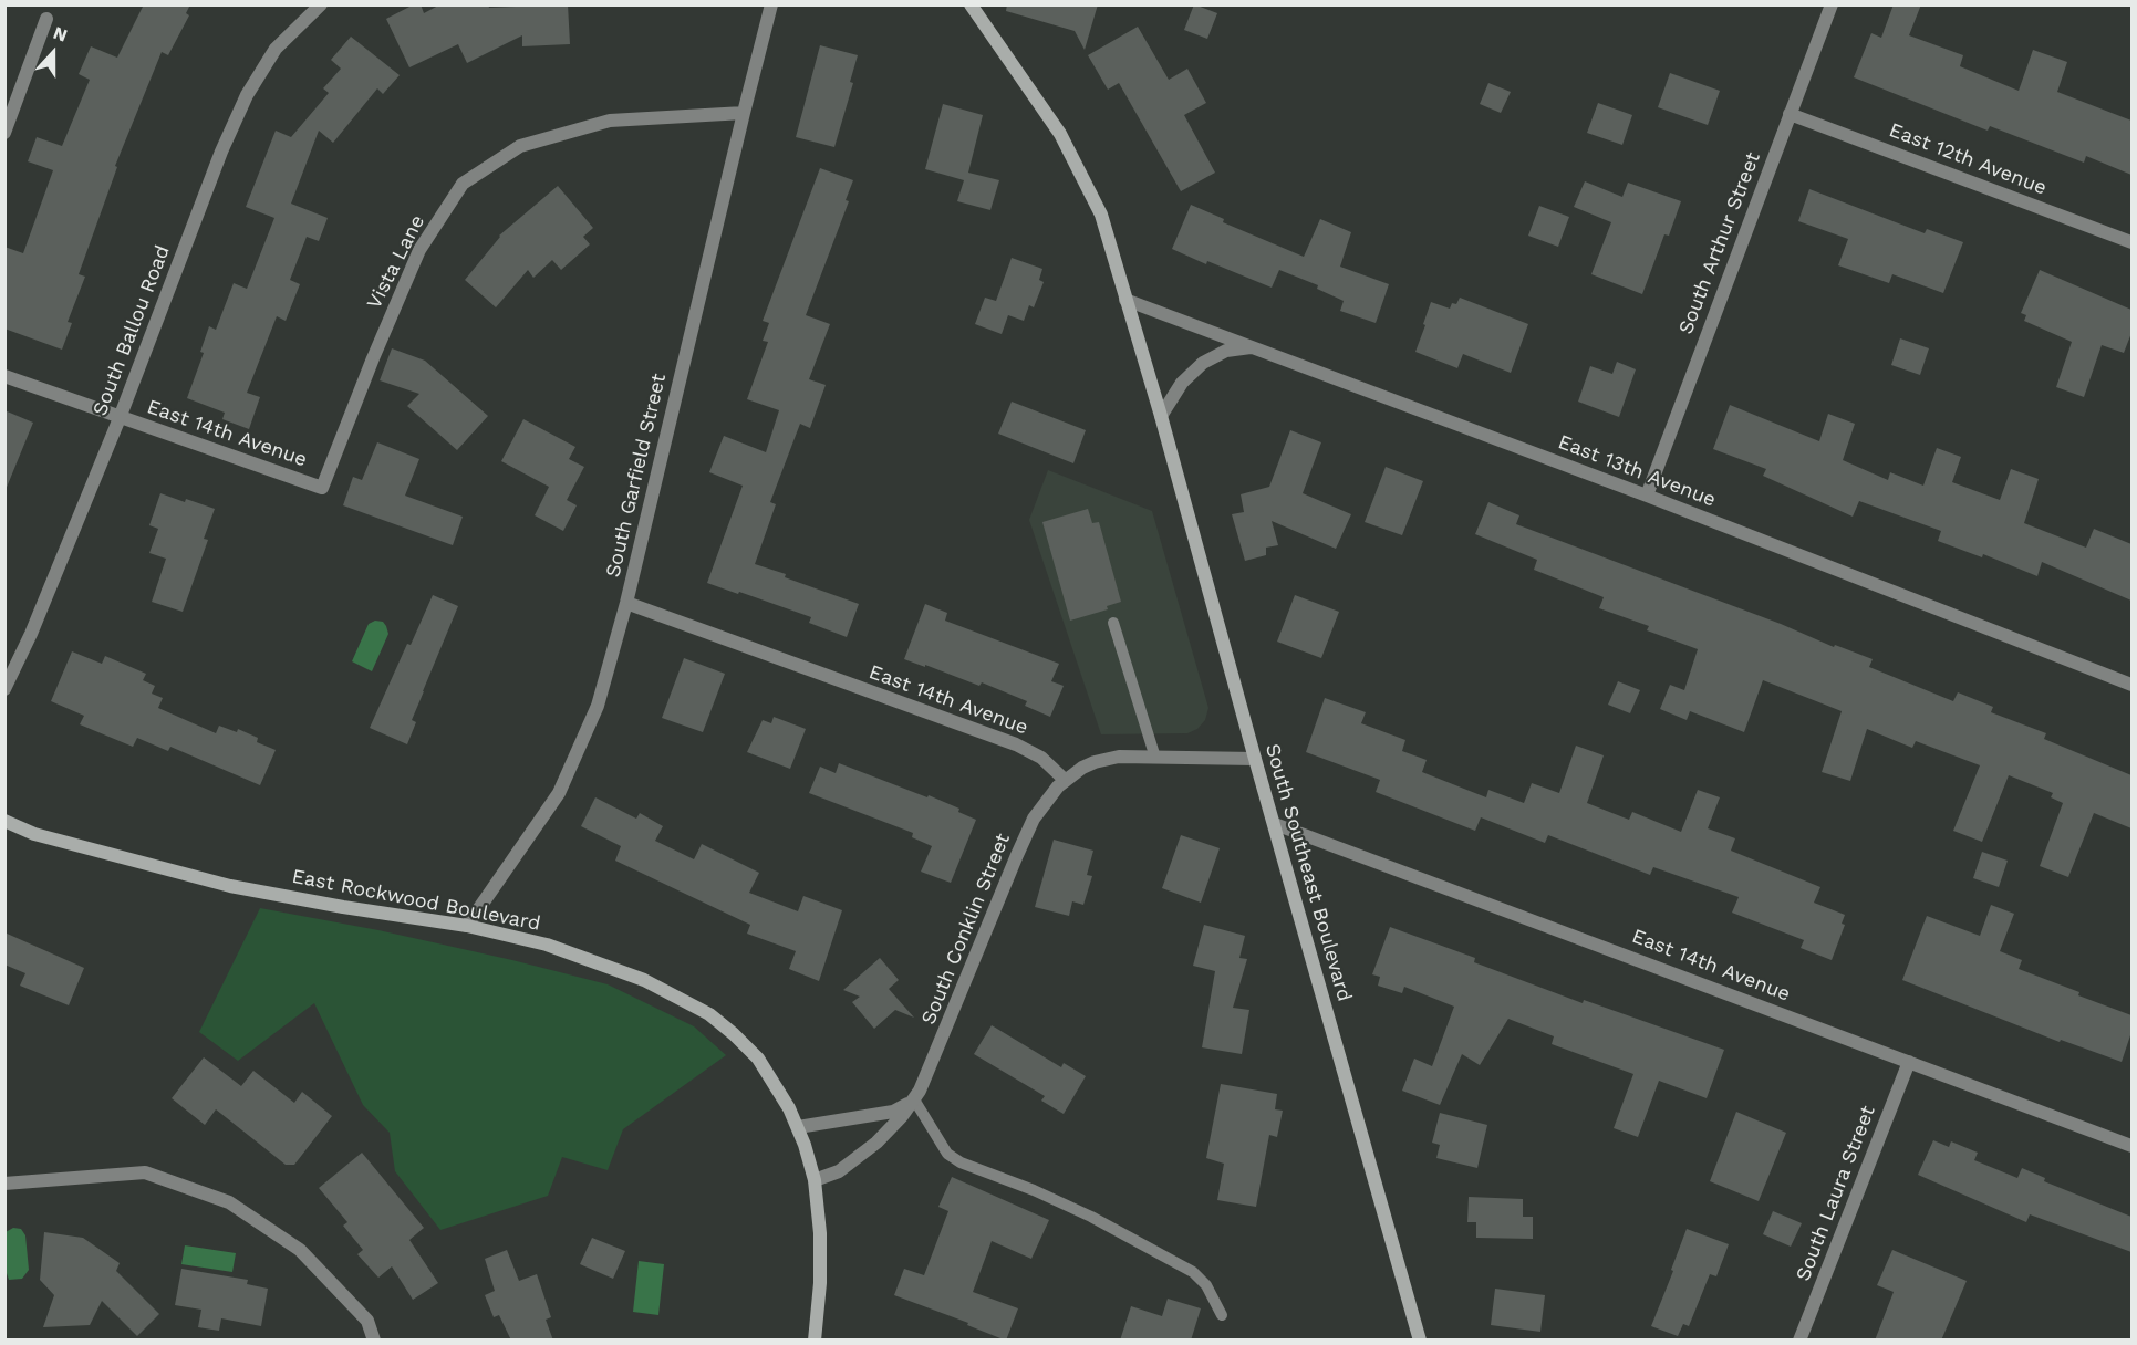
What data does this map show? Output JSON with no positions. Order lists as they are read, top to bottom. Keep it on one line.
{"streets":{"street":["East 12th Avenue","South Arthur Street","Vista Lane","South Ballou Road","East 14th Avenue","East 13th Avenue","South Garfield Street","South Southeast Boulevard","East Rockwood Boulevard","South Conklin Street","South Laura Street"]},"crossings":[["East 12th Avenue","South Arthur Street"],["South Arthur Street","East 13th Avenue"],["Vista Lane","East 14th Avenue"],["Vista Lane","South Garfield Street"],["South Ballou Road","East 14th Avenue"],["East 14th Avenue","South Garfield Street"],["East 14th Avenue","South Southeast Boulevard"],["East 14th Avenue","South Conklin Street"],["East 14th Avenue","South Laura Street"],["East 13th Avenue","South Southeast Boulevard"],["South Garfield Street","East Rockwood Boulevard"],["East Rockwood Boulevard","South Conklin Street"]],"north":"top"}
